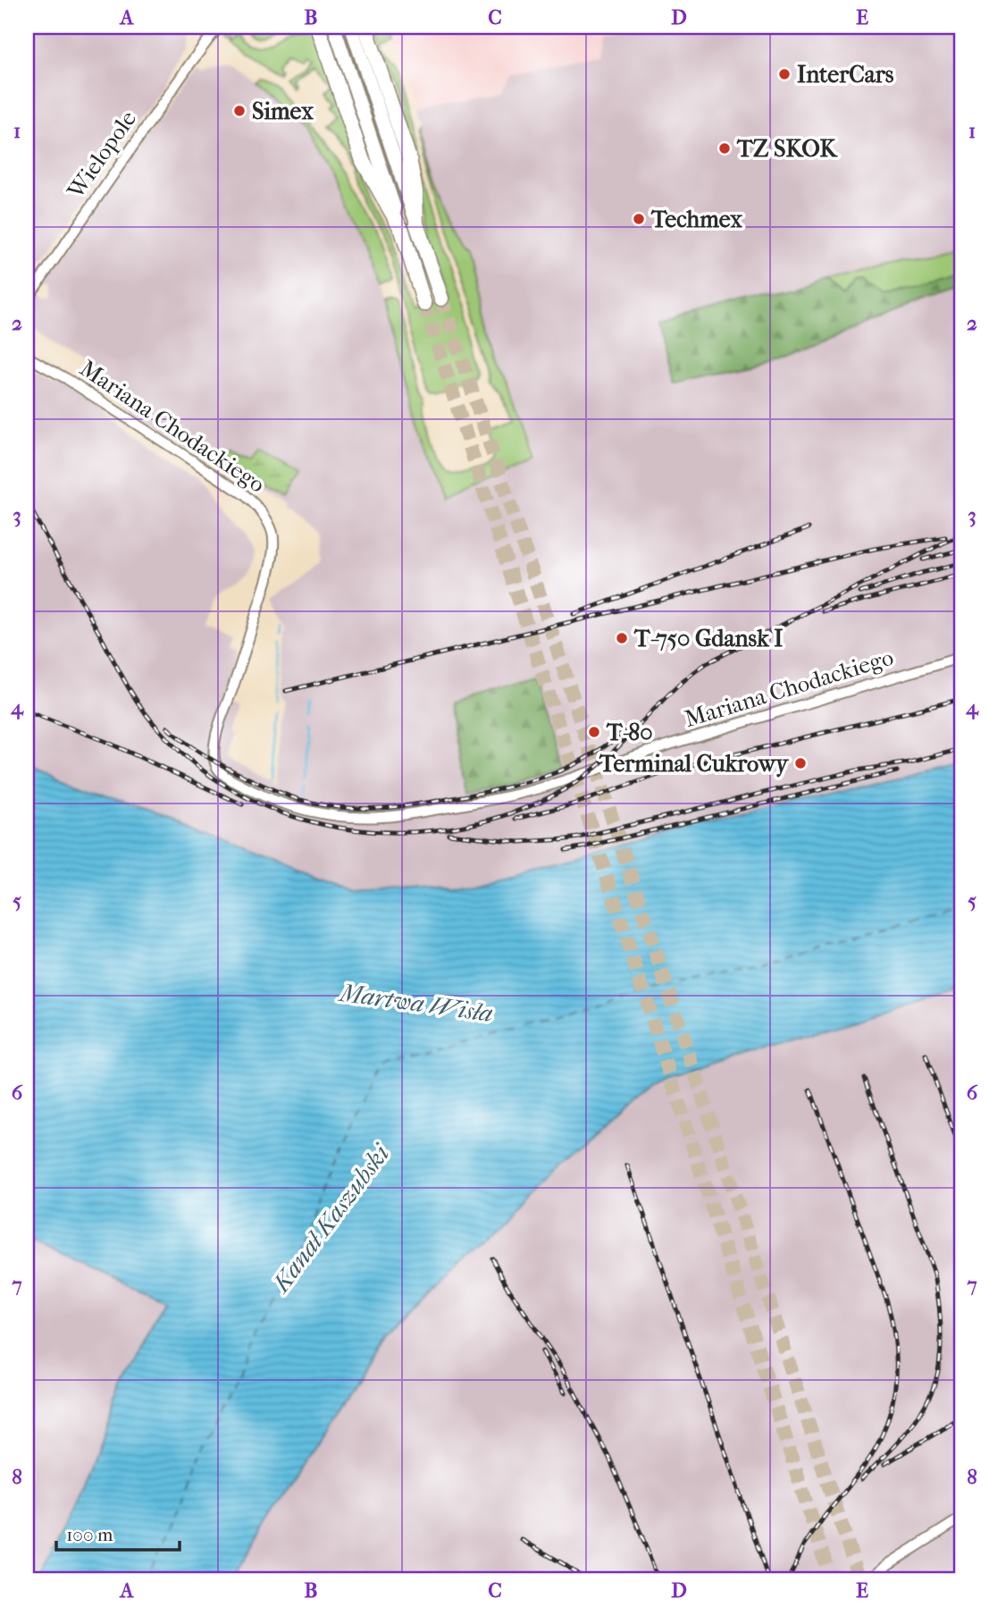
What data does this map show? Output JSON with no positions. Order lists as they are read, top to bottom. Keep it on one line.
{"streets":{"street":["Wielopole","Mariana Chodackiego"]},"water":["Martwa Wisła","Kanał Kaszubski"],"places":["InterCars","Simex","TZ SKOK","Techmex","T-750 Gdansk I","T-80","Terminal Cukrowy"],"scale_bar":"100 m","grid":{"columns":["A","B","C","D","E"],"rows":["1","2","3","4","5","6","7","8"]}}
